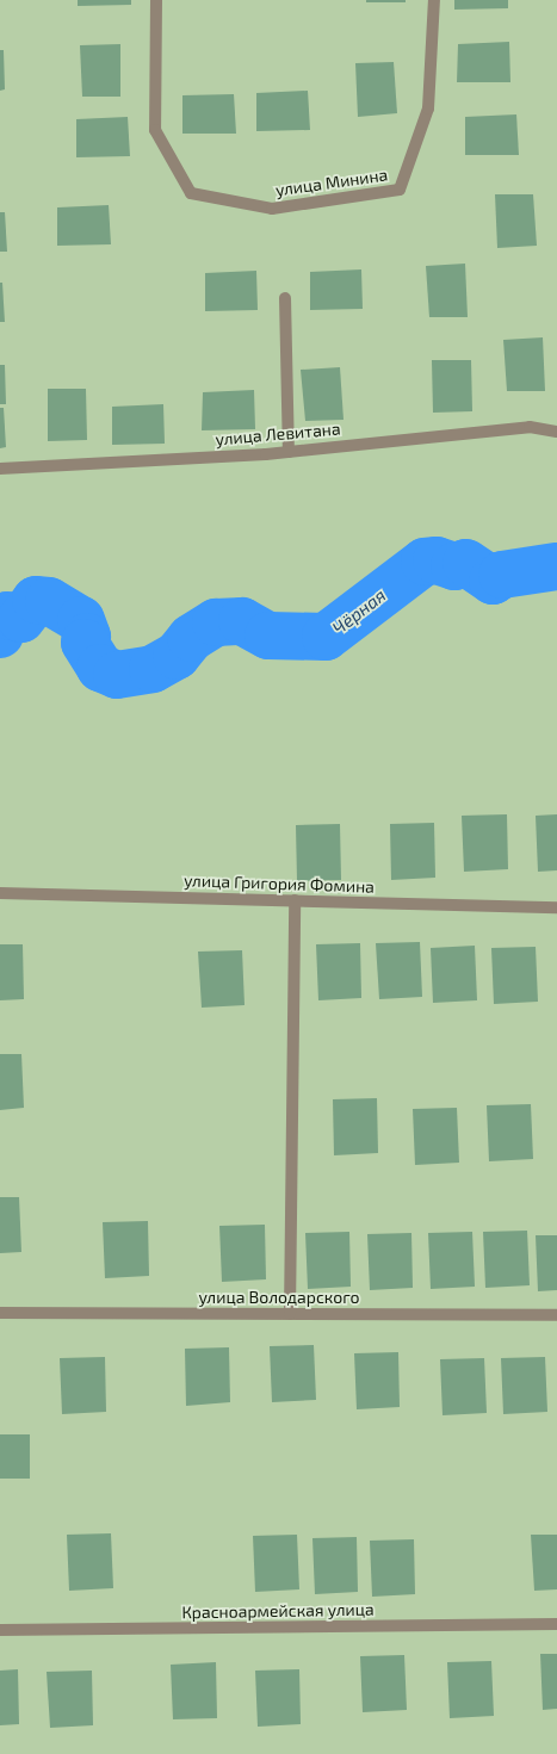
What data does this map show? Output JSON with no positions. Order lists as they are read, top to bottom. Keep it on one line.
{"streets":{"street":["улица Минина","улица Левитана","улица Григория Фомина","улица Володарского","Красноармейская улица"]},"water":["Чёрная"]}
